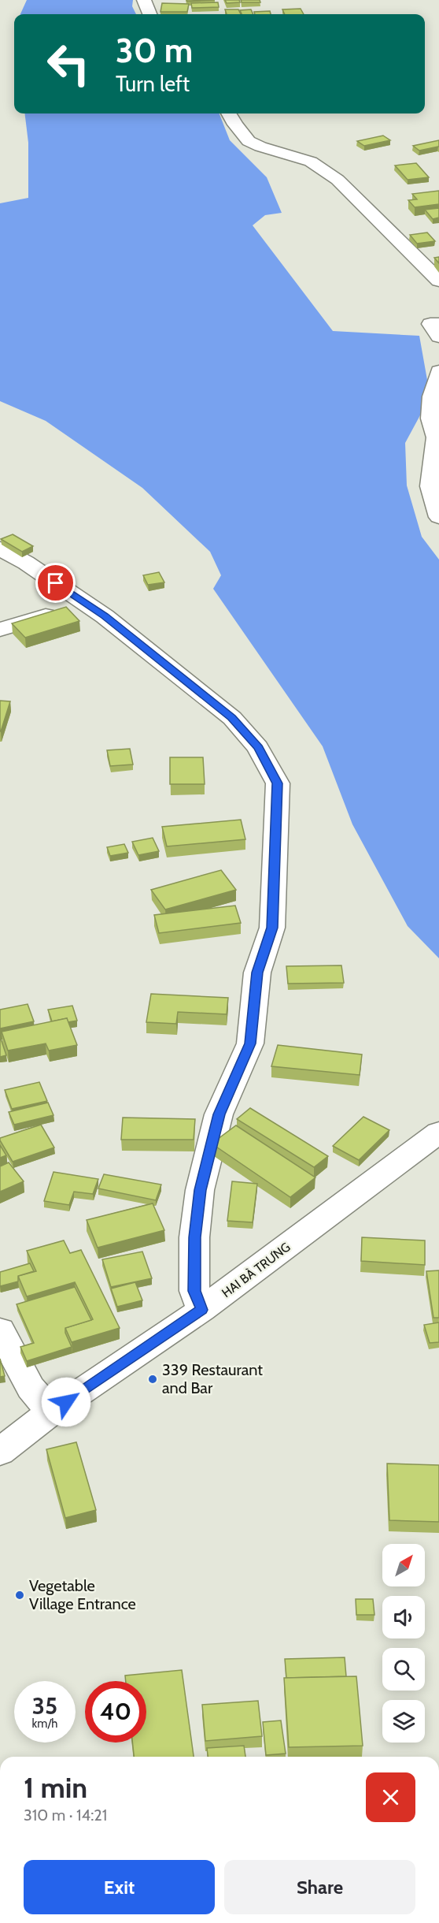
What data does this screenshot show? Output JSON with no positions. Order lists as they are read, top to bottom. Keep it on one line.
{"streets":{"street":["HAI BÀ TRƯNG"]},"places":["339 Restaurant and Bar","Vegetable Village Entrance"],"north":"top right","page":{"turn":["30 m","Turn left"],"speed":"35 km/h","limit":"40","heading":["1 min","310 m · 14:21"],"buttons":["Exit","Share"]}}
